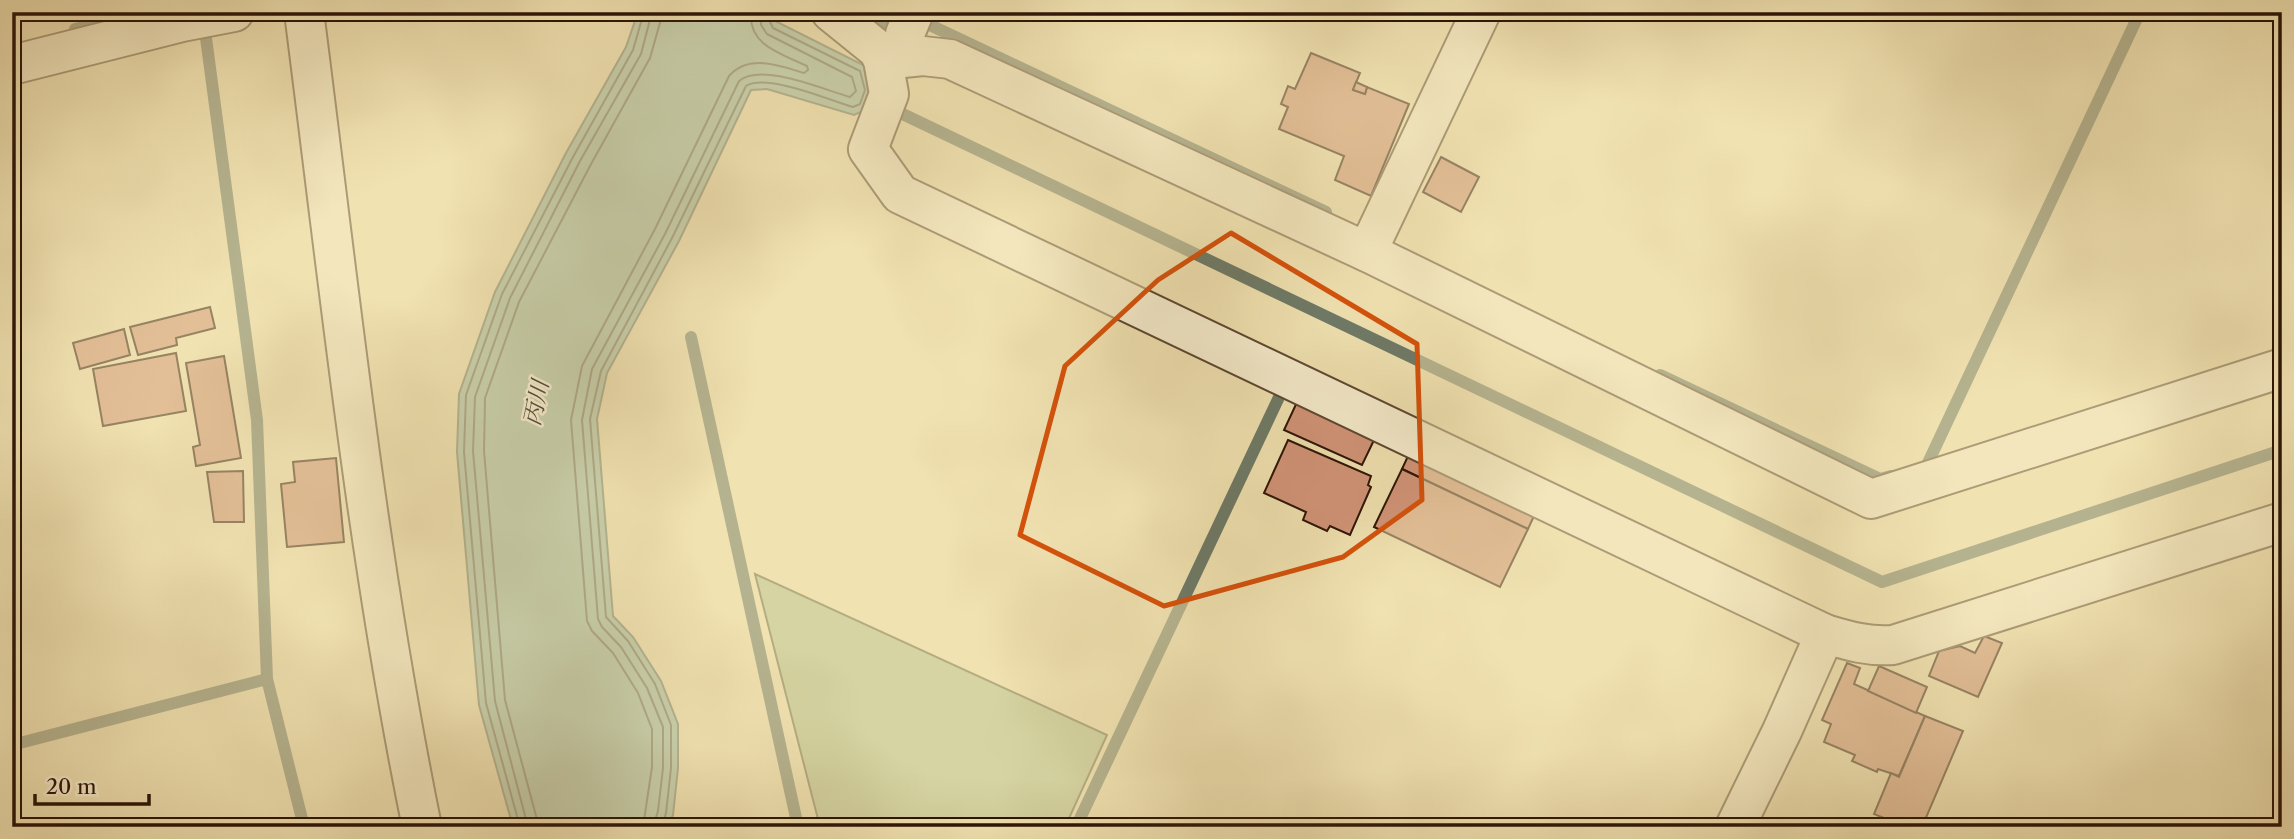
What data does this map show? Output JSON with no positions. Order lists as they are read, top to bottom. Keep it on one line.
{"water":["丙川"],"scale_bar":"20 m"}
